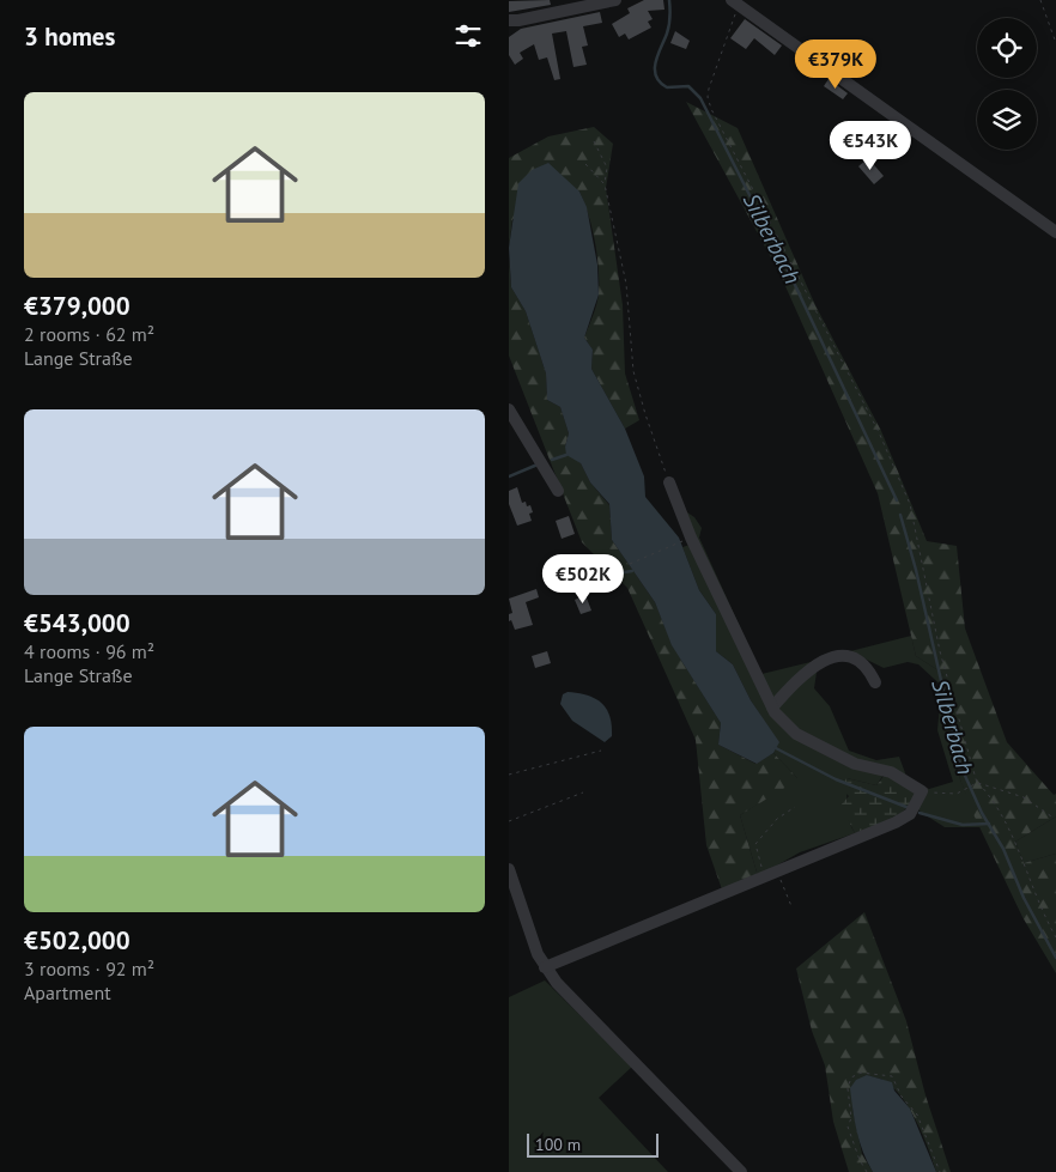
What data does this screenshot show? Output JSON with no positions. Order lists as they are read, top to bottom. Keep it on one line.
{"water":["Silberbach"],"scale_bar":"100 m","page":{"heading":"3 homes","price":["€379K","€543K","€502K"],"list":[{"name":"€379,000","note":"2 rooms · 62 m² · Lange Straße"},{"name":"€543,000","note":"4 rooms · 96 m² · Lange Straße"},{"name":"€502,000","note":"3 rooms · 92 m² · Apartment"}],"scale":"100 m"}}
